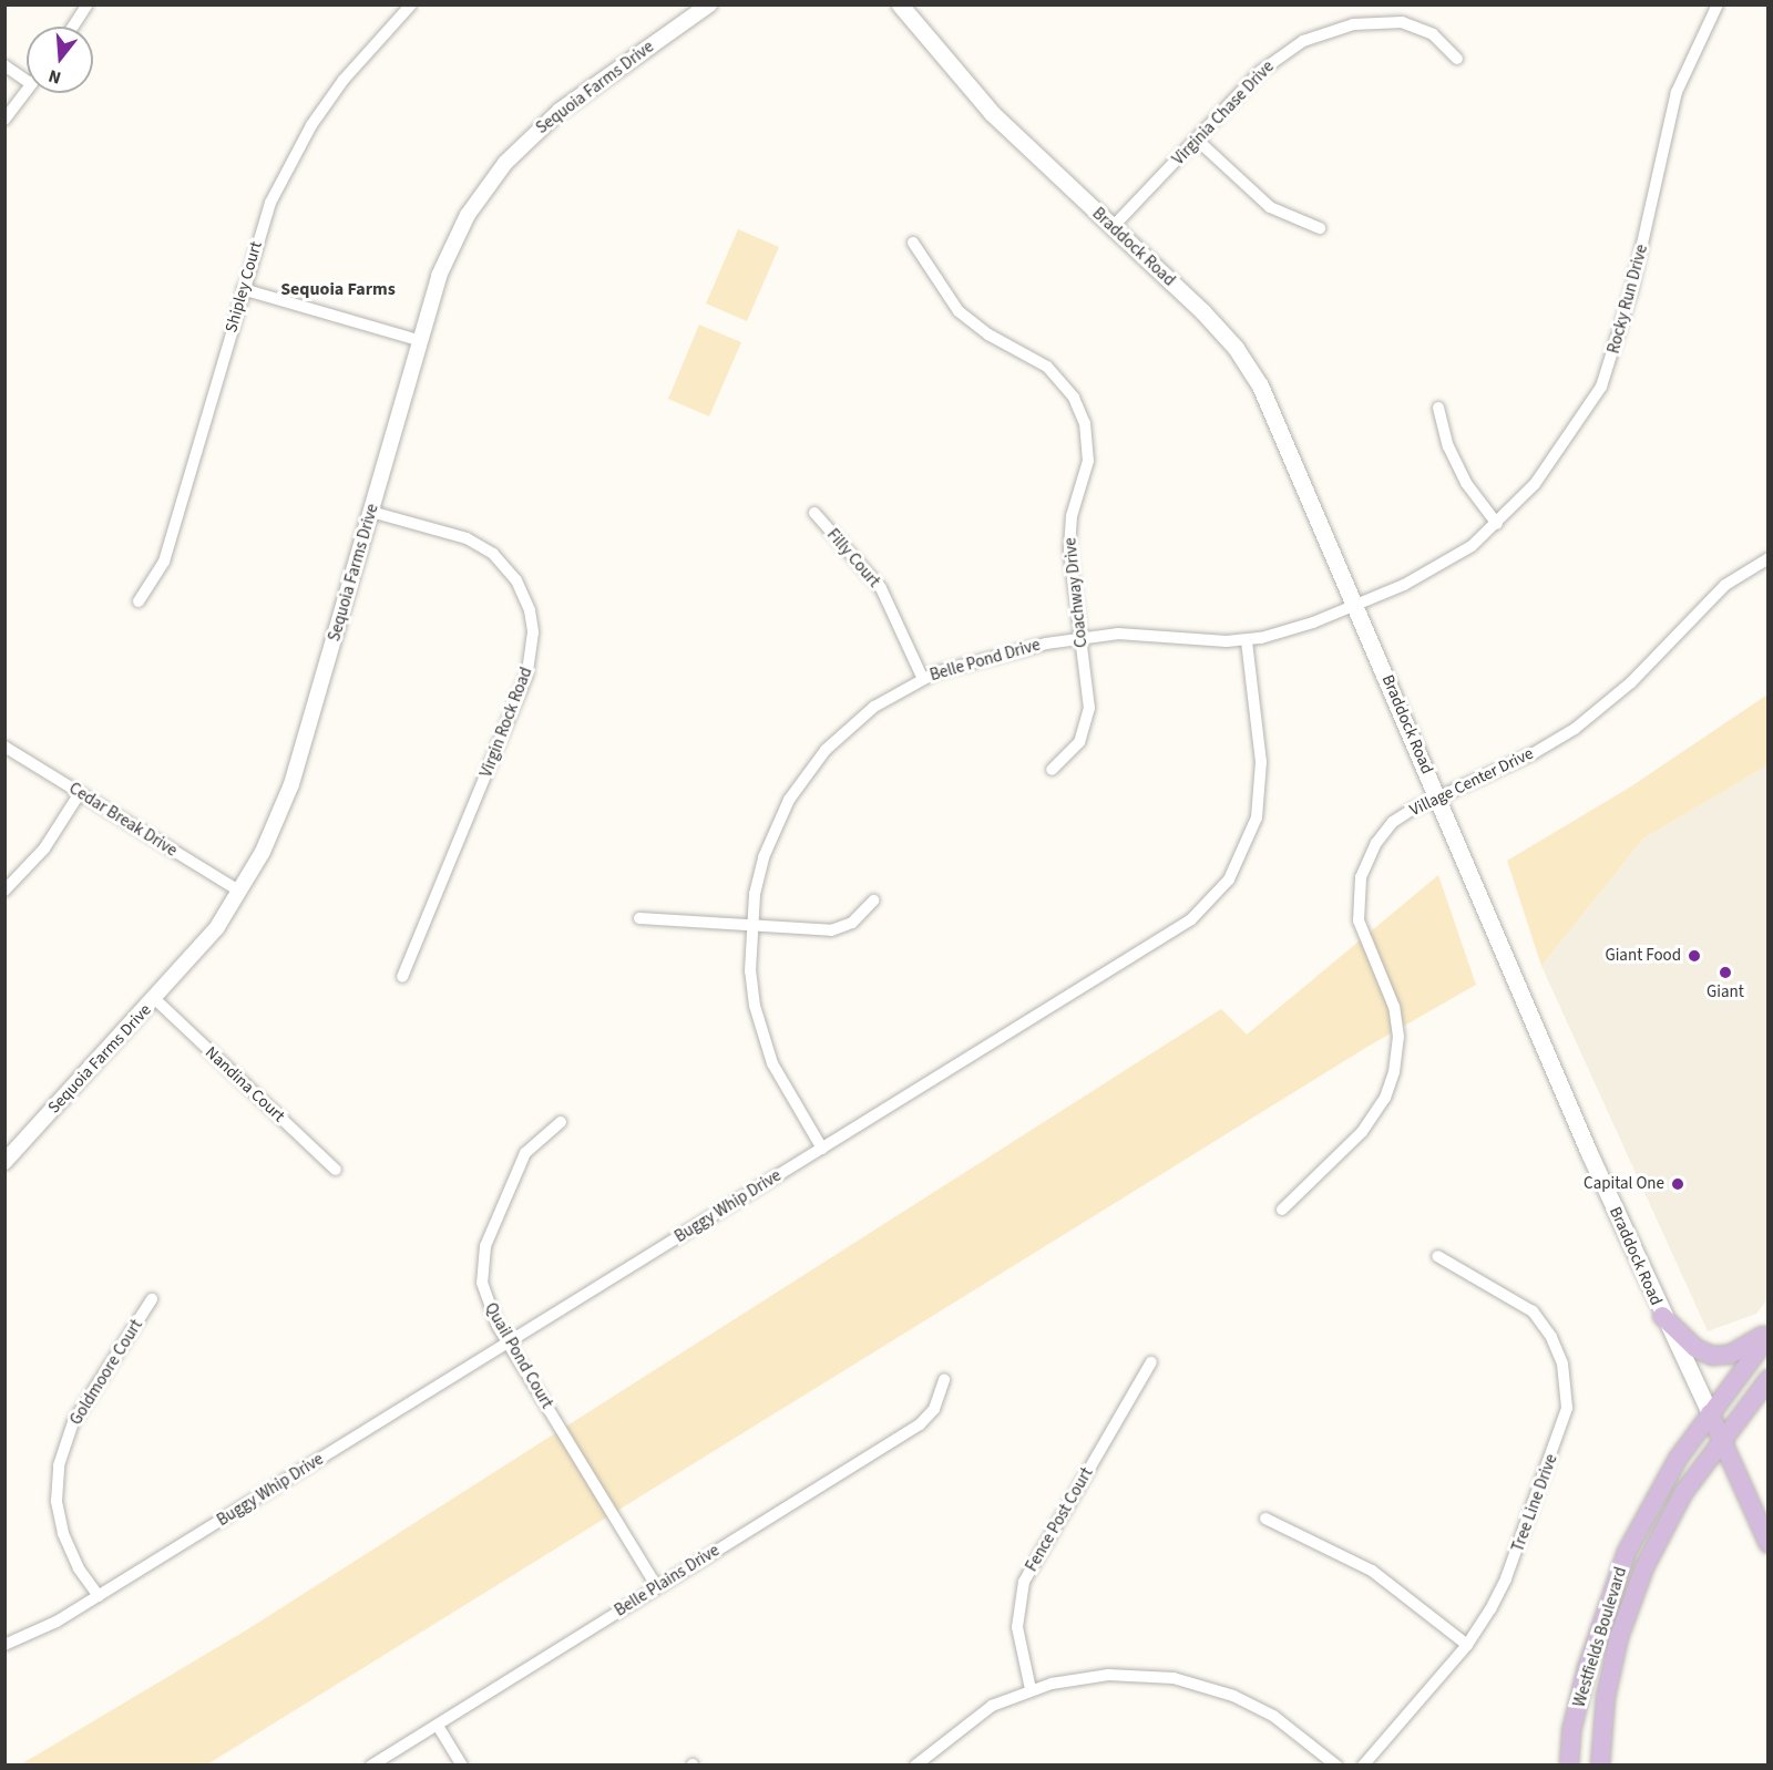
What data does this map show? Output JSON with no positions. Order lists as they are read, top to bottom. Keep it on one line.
{"streets":{"main road":["Braddock Road","Westfields Boulevard"],"street":["Sequoia Farms Drive","Virginia Chase Drive","Shipley Court","Rocky Run Drive","Filly Court","Coachway Drive","Belle Pond Drive","Virgin Rock Road","Village Center Drive","Cedar Break Drive","Nandina Court","Buggy Whip Drive","Quail Pond Court","Goldmoore Court","Tree Line Drive","Fence Post Court","Belle Plains Drive"]},"crossings":[["Sequoia Farms Drive","Virgin Rock Road"],["Sequoia Farms Drive","Cedar Break Drive"],["Sequoia Farms Drive","Nandina Court"],["Virginia Chase Drive","Braddock Road"],["Braddock Road","Rocky Run Drive"],["Braddock Road","Belle Pond Drive"],["Braddock Road","Village Center Drive"],["Braddock Road","Westfields Boulevard"],["Rocky Run Drive","Belle Pond Drive"],["Filly Court","Belle Pond Drive"],["Coachway Drive","Belle Pond Drive"],["Belle Pond Drive","Buggy Whip Drive"],["Buggy Whip Drive","Quail Pond Court"],["Buggy Whip Drive","Goldmoore Court"],["Quail Pond Court","Belle Plains Drive"]],"districts":["Sequoia Farms"],"places":["Giant Food","Giant","Capital One"],"north":"bottom"}
